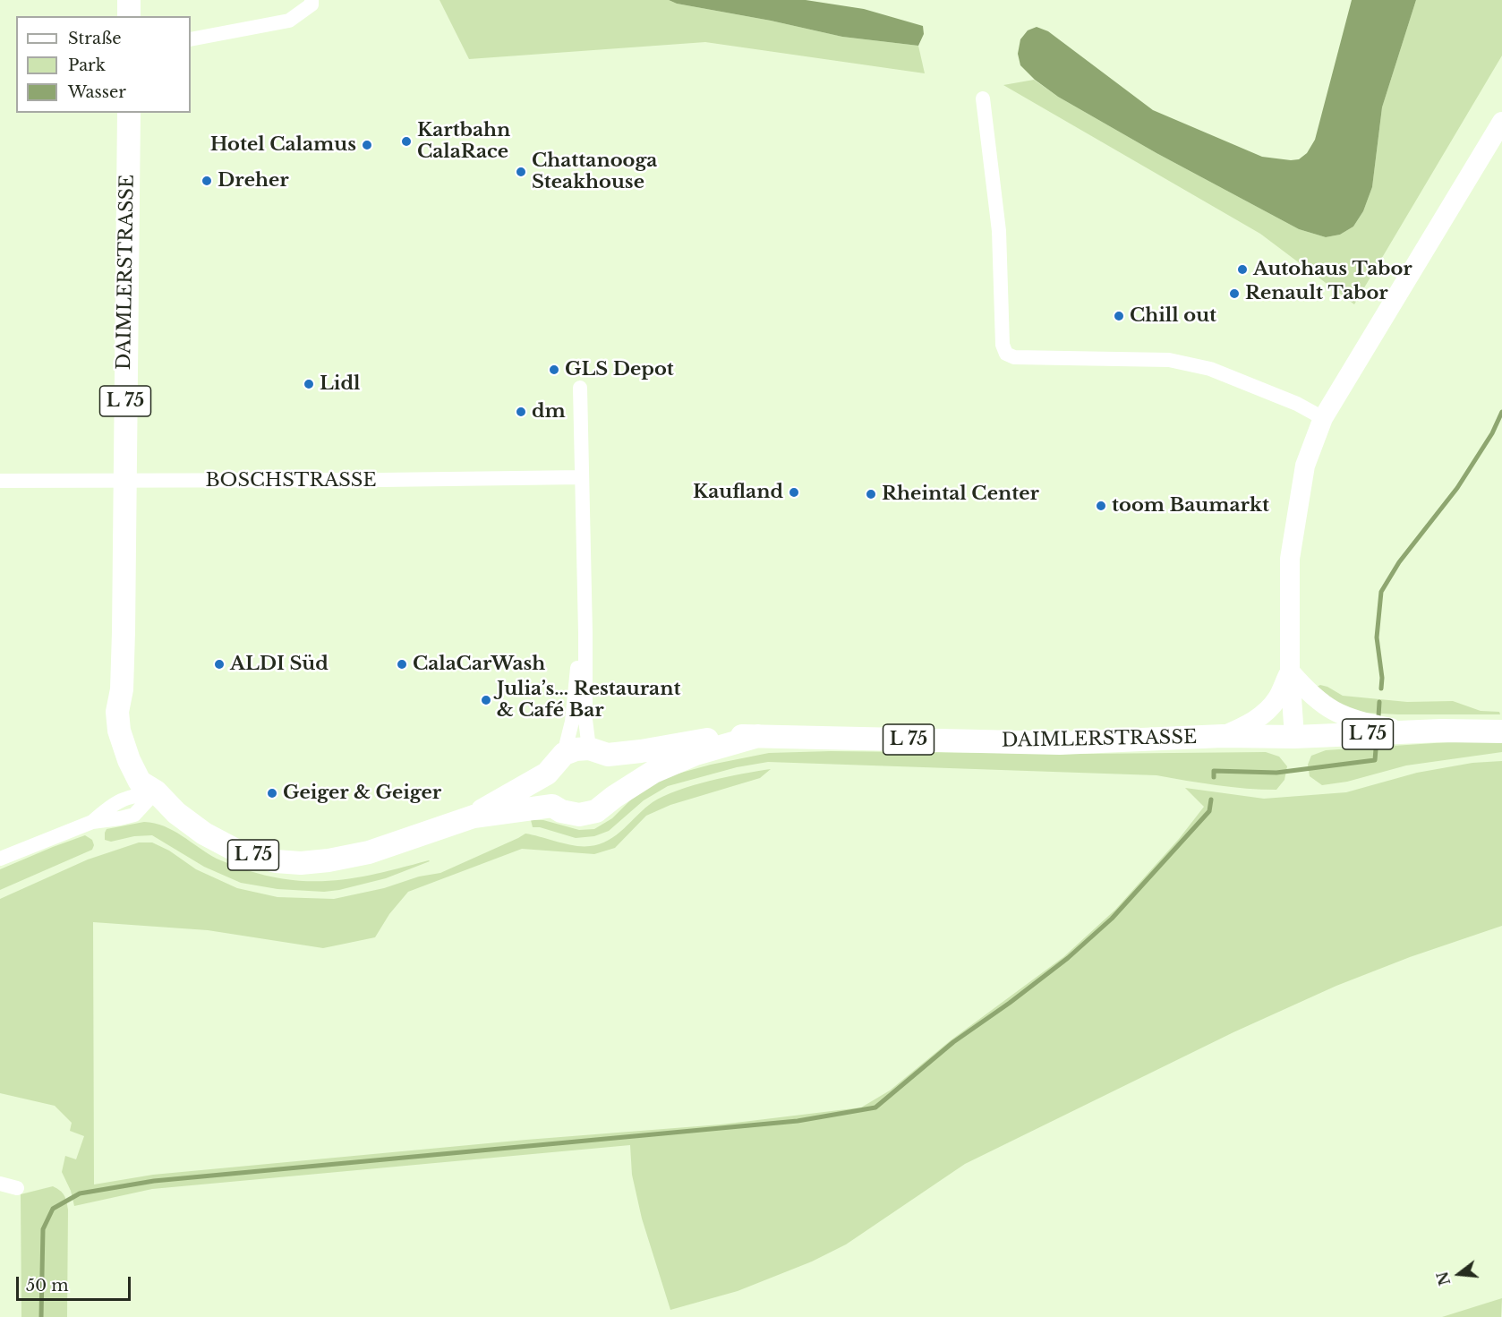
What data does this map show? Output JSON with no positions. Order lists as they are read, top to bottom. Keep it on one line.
{"streets":{"main road":["DAIMLERSTRASSE","L 75"],"street":["BOSCHSTRASSE"]},"crossings":[["DAIMLERSTRASSE","BOSCHSTRASSE"]],"places":["Kartbahn CalaRace","Hotel Calamus","Chattanooga Steakhouse","Dreher","Autohaus Tabor","Renault Tabor","Chill out","GLS Depot","Lidl","dm","Kaufland","Rheintal Center","toom Baumarkt","ALDI Süd","CalaCarWash","Julia’s… Restaurant & Café Bar","Geiger & Geiger"],"legend":["Straße","Park","Wasser"],"scale_bar":"50 m","north":"left"}
